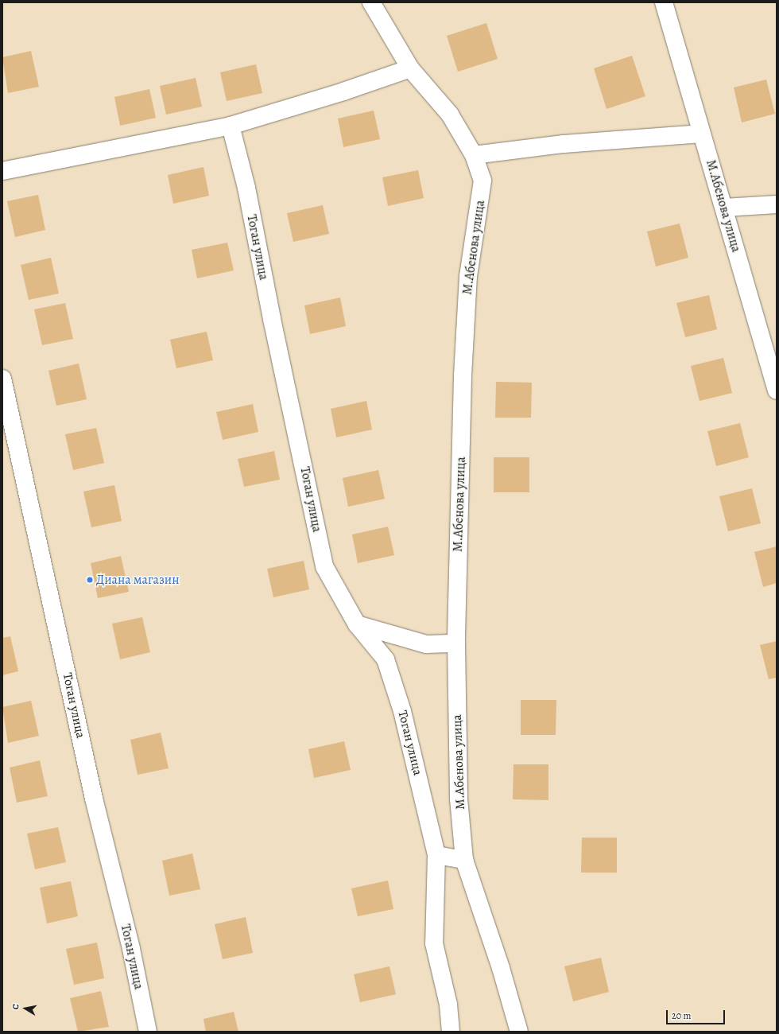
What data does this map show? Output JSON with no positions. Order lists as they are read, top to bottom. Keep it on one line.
{"streets":{"street":["М.Абенова улица","Тоган улица"]},"places":["Диана магазин"],"scale_bar":"20 m","north":"left"}
